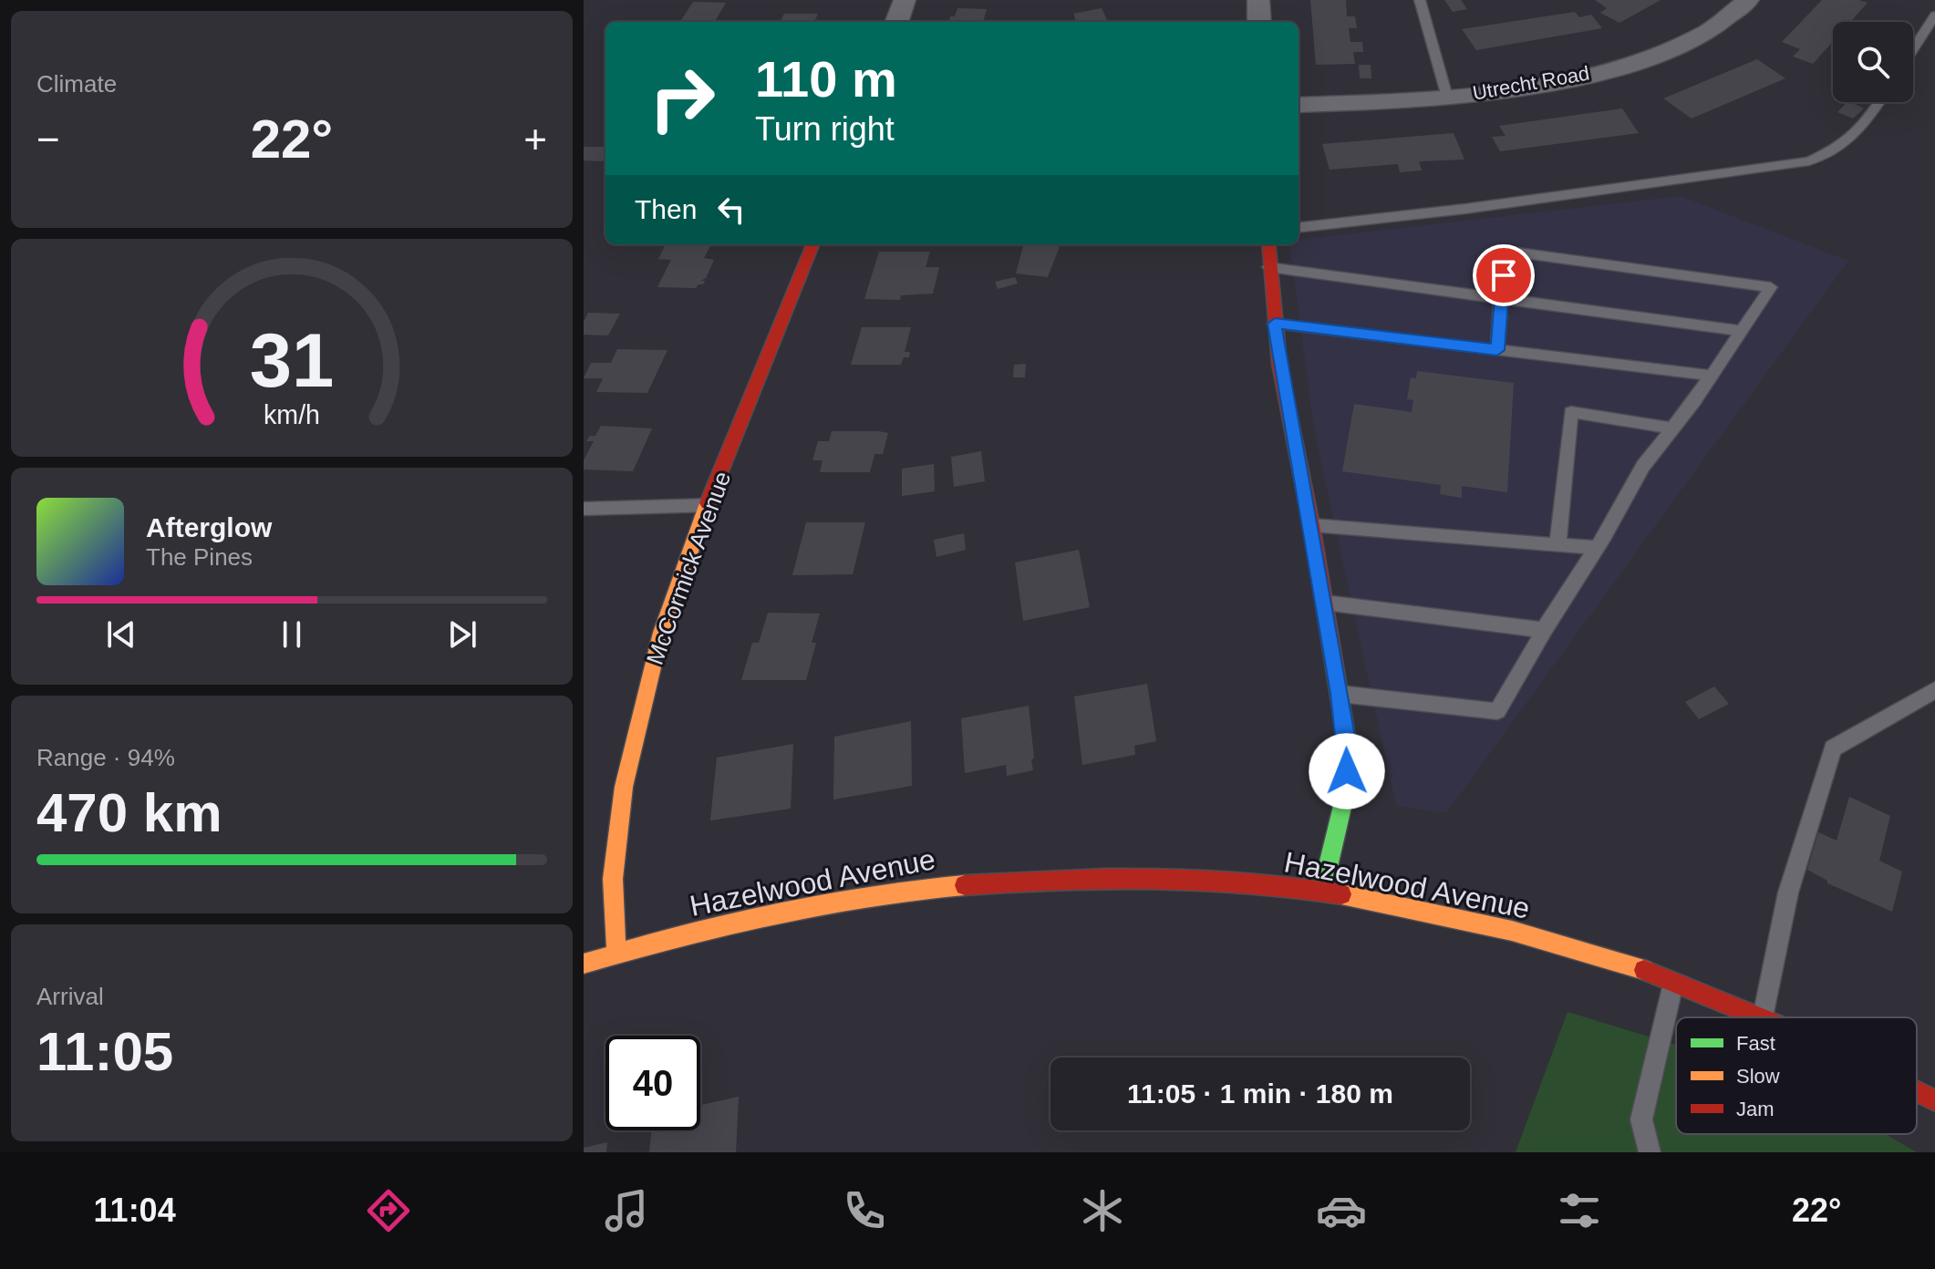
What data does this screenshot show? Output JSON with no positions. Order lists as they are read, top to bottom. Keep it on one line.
{"streets":{"street":["Utrecht Road","McCormick Avenue","Hazelwood Avenue"]},"crossings":[["McCormick Avenue","Hazelwood Avenue"]],"legend":["Fast","Slow","Jam"],"page":{"tile":["Climate",["Range · 94%","470 km"],["Arrival","11:05"]],"turn":["110 m","Turn right"],"heat":["−","22°","+"],"then":"Then","song":["Afterglow","The Pines"],"limit":"40","trip":"11:05 · 1 min · 180 m","tabs":["11:04","22°"],"gauge":["31","km/h"]}}
